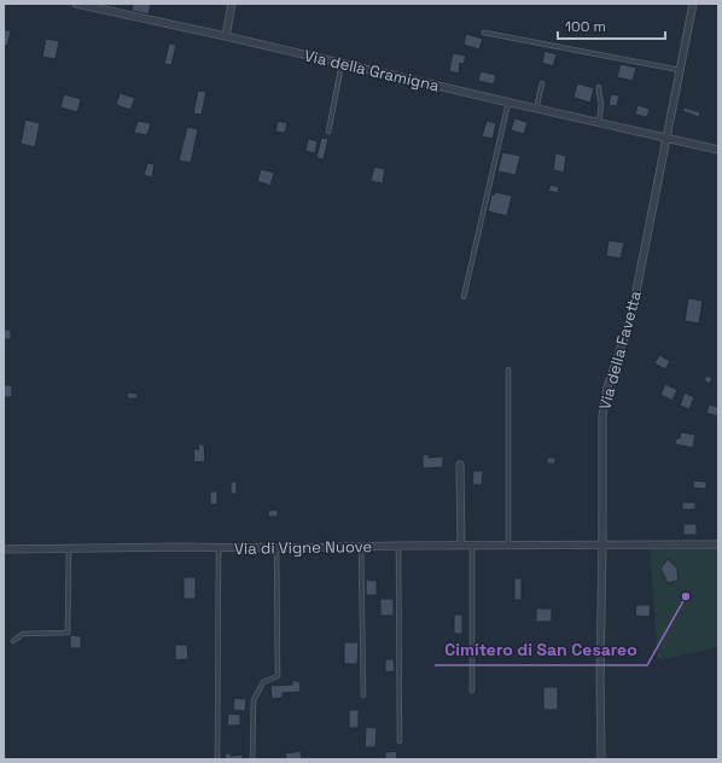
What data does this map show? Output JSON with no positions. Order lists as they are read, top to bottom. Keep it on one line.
{"streets":{"street":["Via della Gramigna","Via della Favetta","Via di Vigne Nuove"]},"crossings":[["Via della Gramigna","Via della Favetta"],["Via della Favetta","Via di Vigne Nuove"]],"places":["Cimitero di San Cesareo"],"scale_bar":"100 m"}
